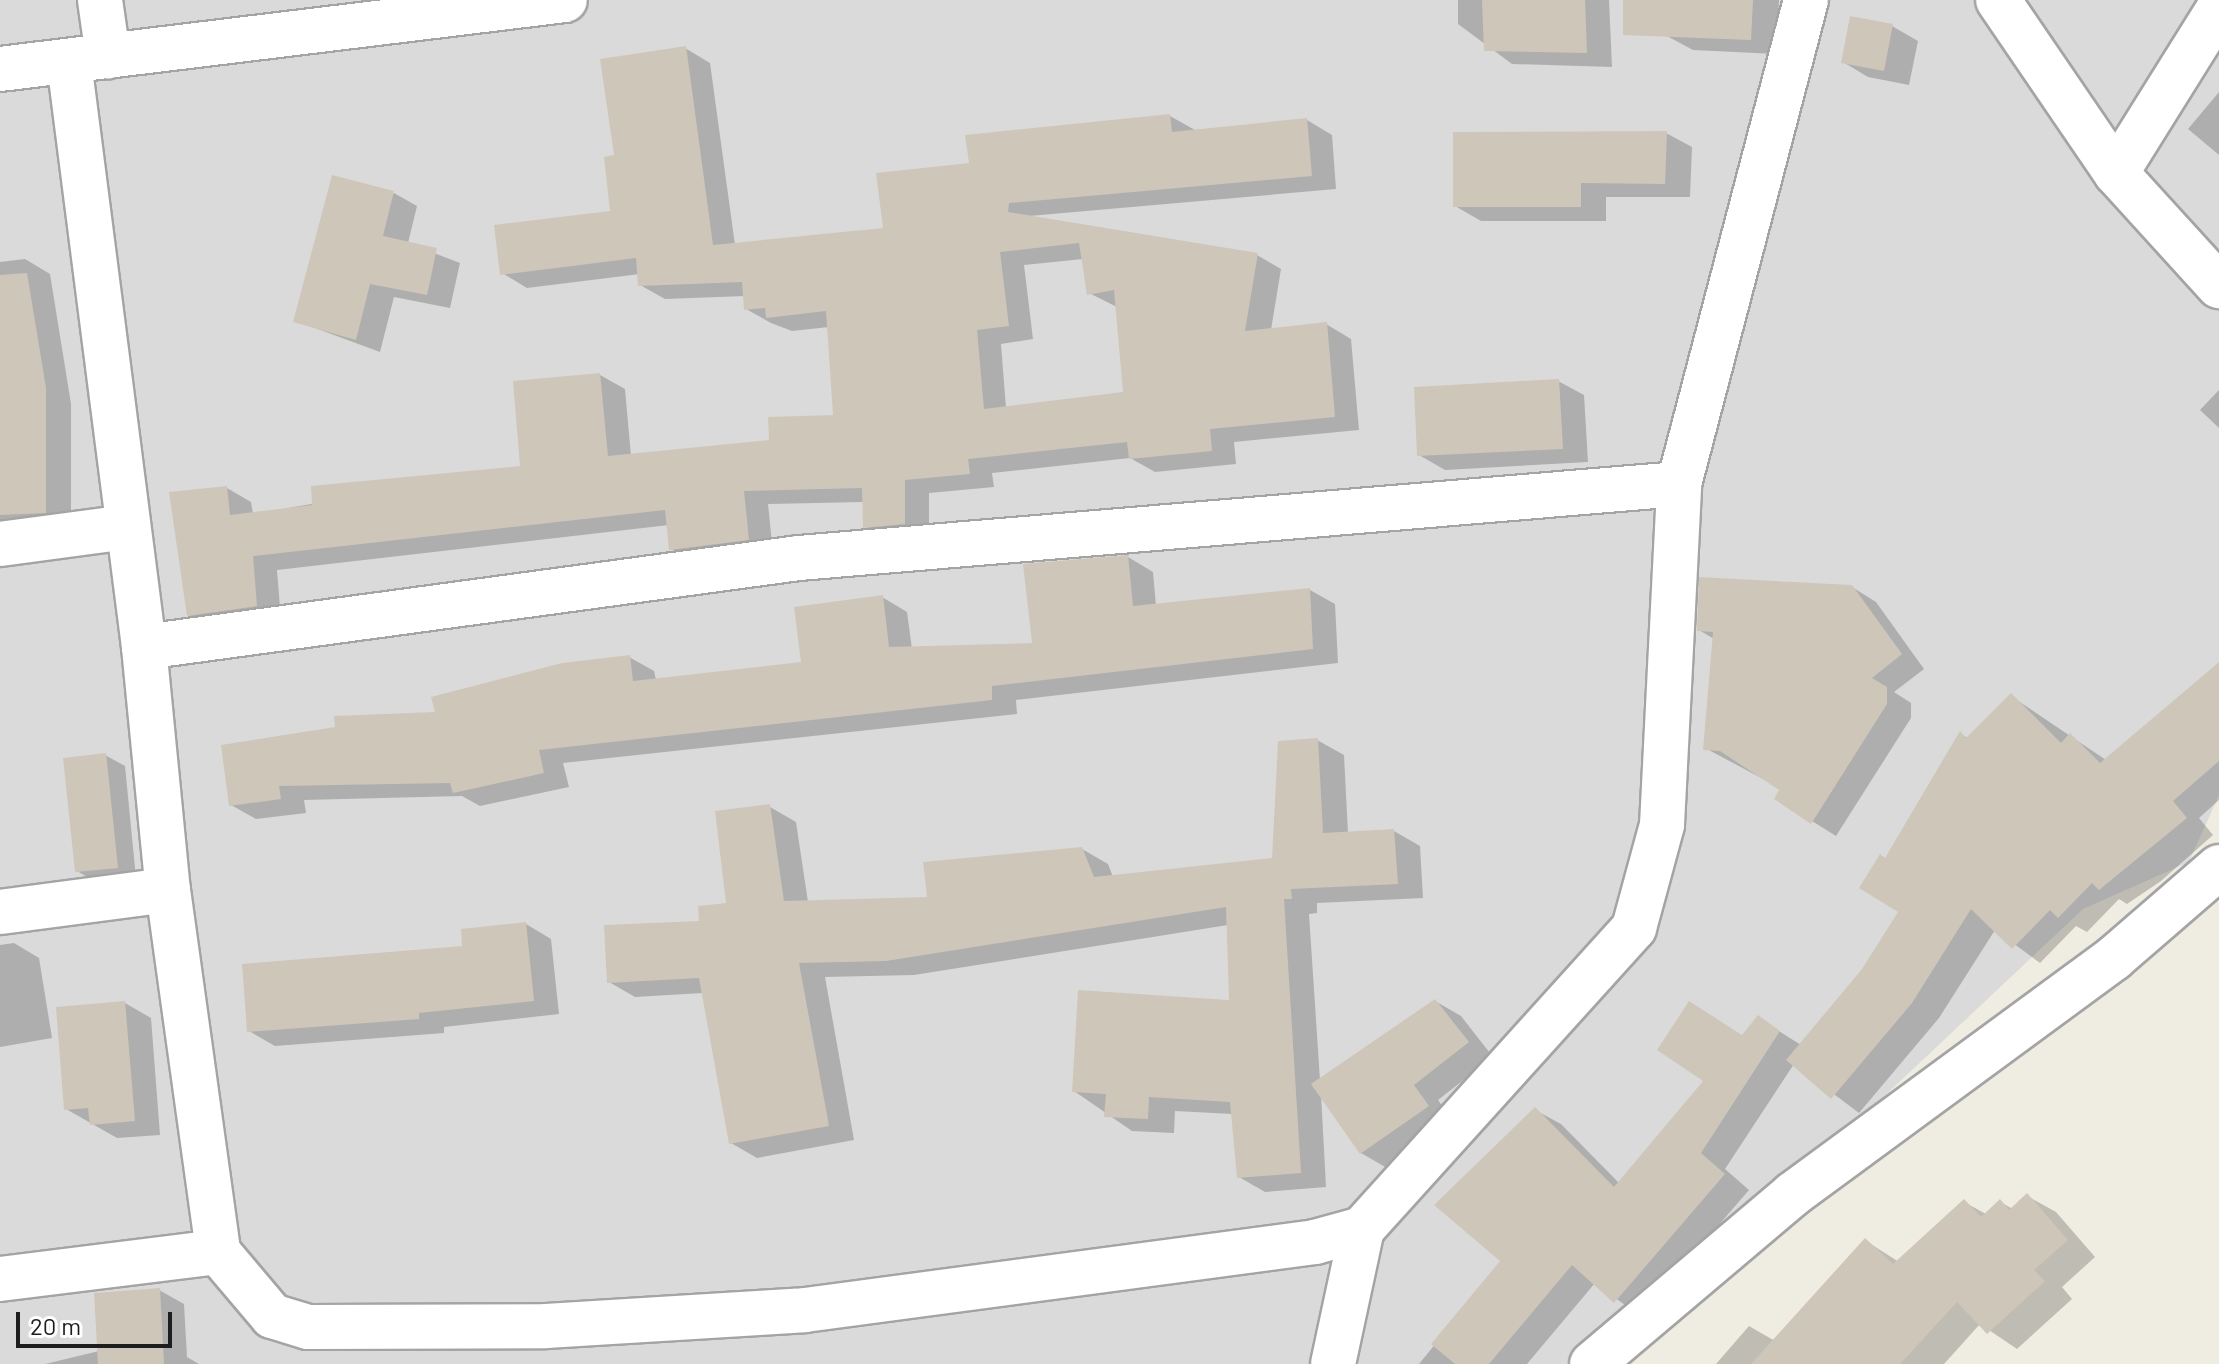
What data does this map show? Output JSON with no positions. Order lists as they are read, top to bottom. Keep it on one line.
{"scale_bar":"20 m"}
